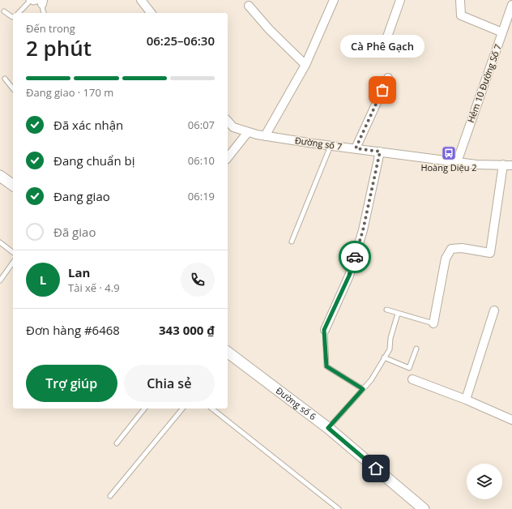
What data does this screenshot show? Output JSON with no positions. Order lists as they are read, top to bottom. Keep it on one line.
{"streets":{"street":["Hẻm 10 Đường Số 7","Đường số 7","Đường số 6"]},"crossings":[["Hẻm 10 Đường Số 7","Đường số 7"]],"places":{"other":["Cà Phê Gạch"],"bus stop":["Hoàng Diệu 2"]},"page":{"heading":["2 phút","Đến trong","06:25–06:30"],"panel":["Lan","Tài xế · 4.9","Đơn hàng #6468","343 000 ₫"],"bubble":"Cà Phê Gạch","bar":"Đang giao · 170 m","list":[["Đã xác nhận","06:07"],["Đang chuẩn bị","06:10"],["Đang giao","06:19"],"Đã giao"],"round":"L","buttons":["Trợ giúp","Chia sẻ"]}}
